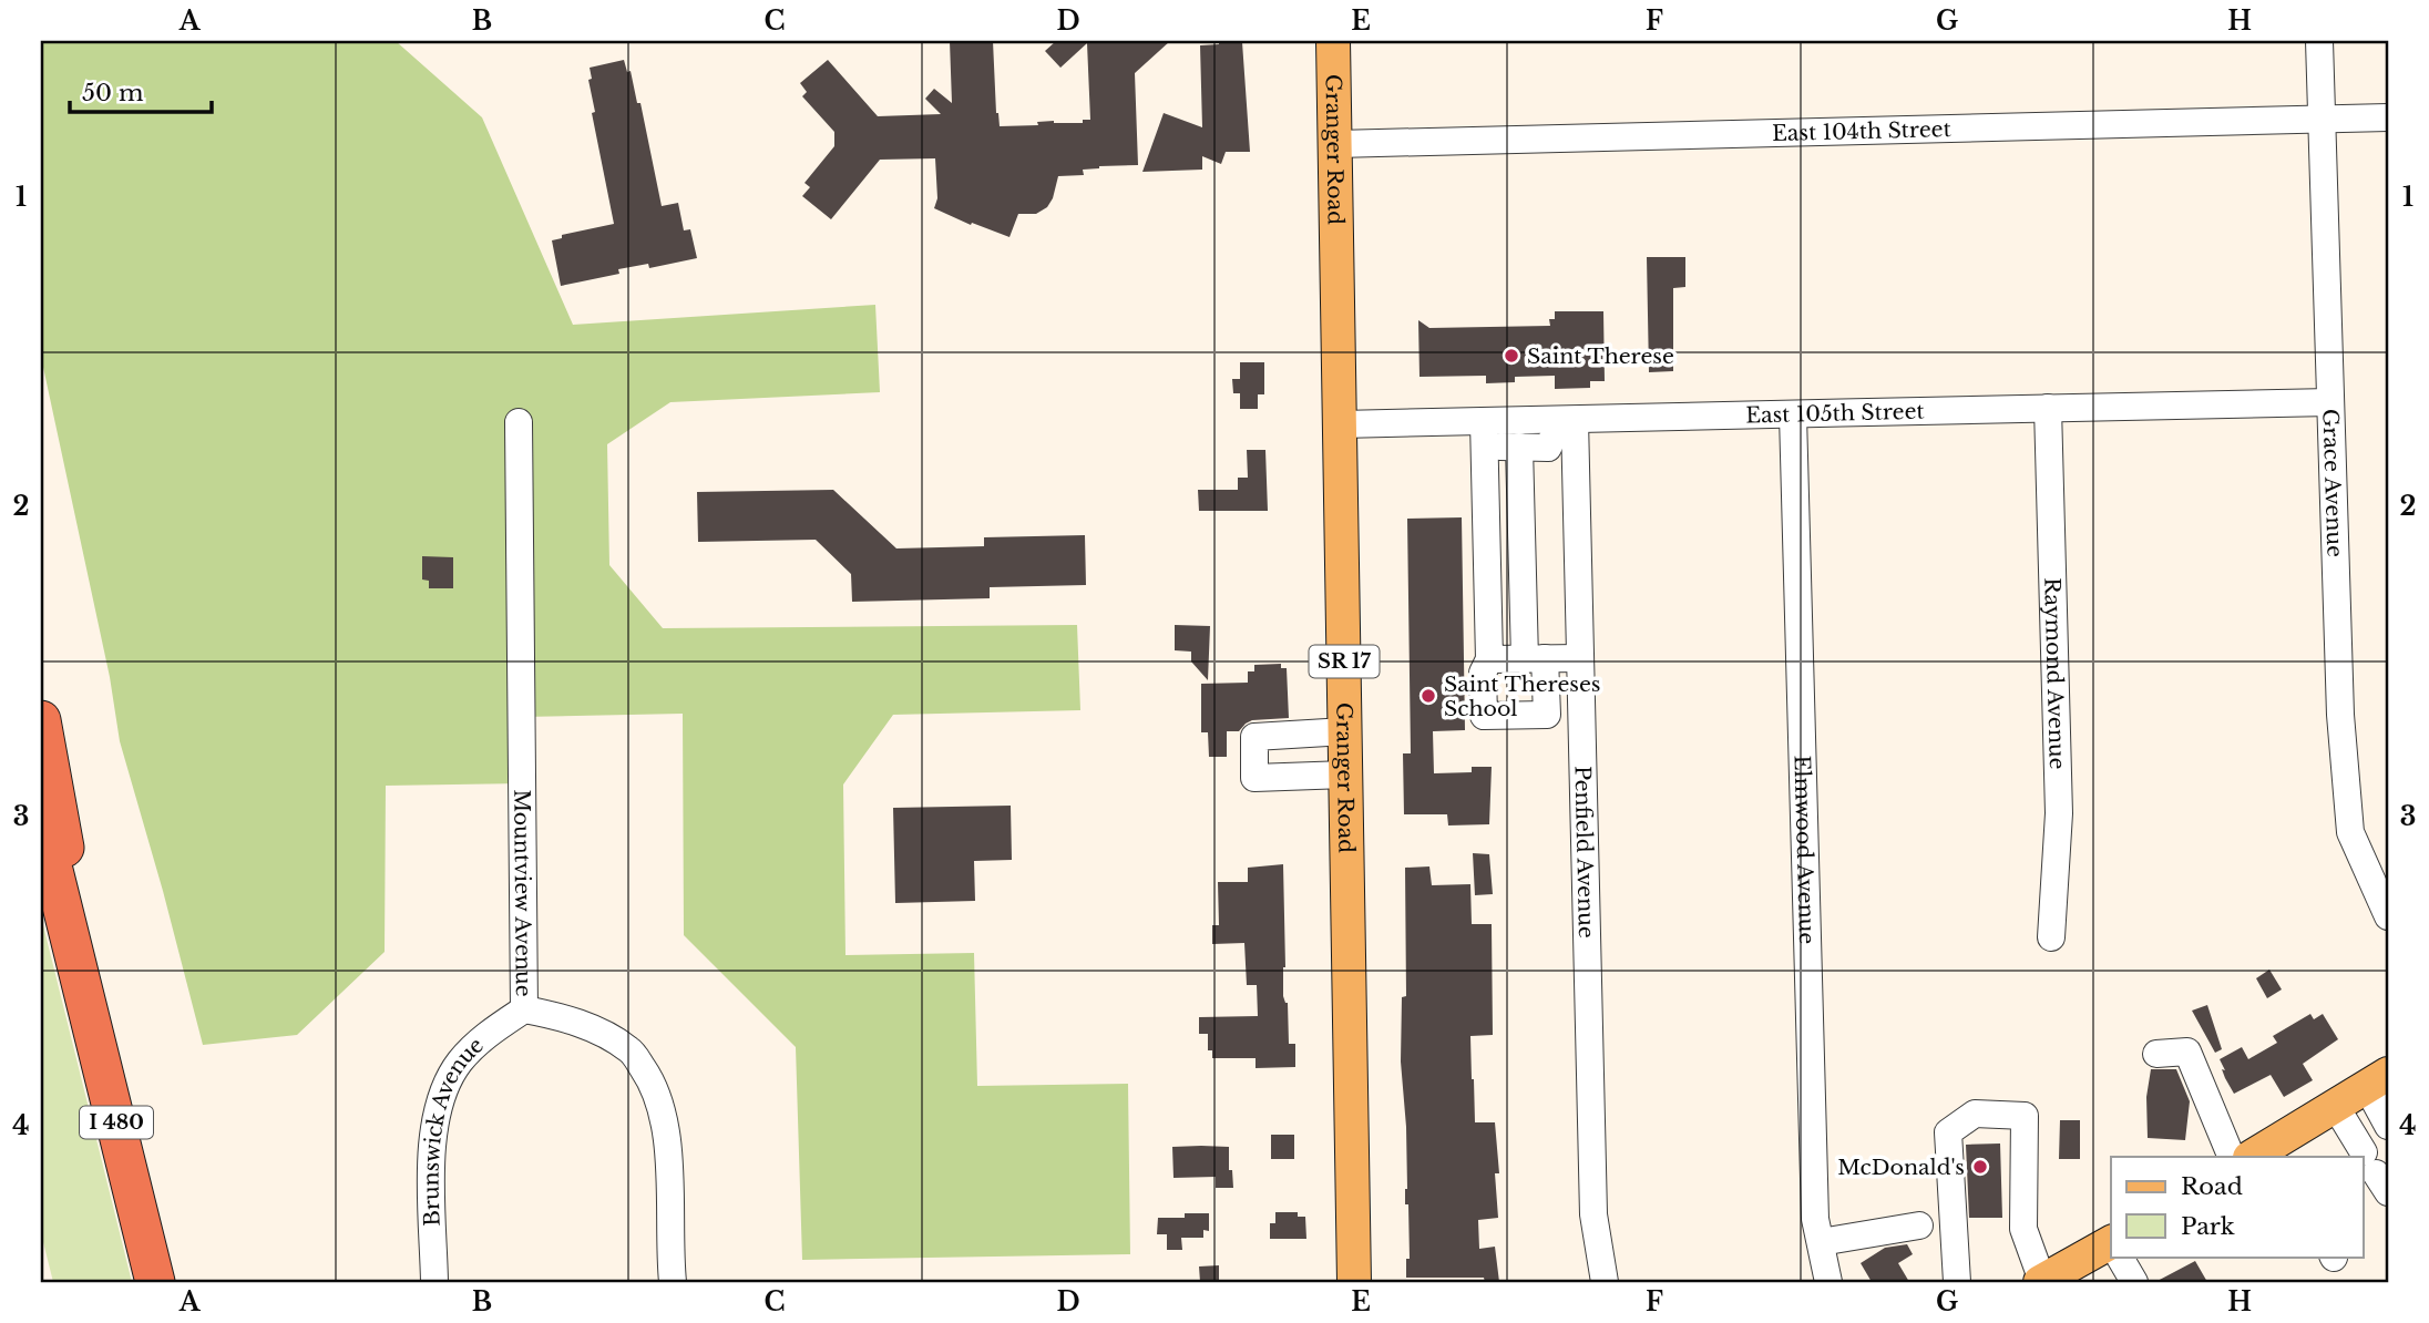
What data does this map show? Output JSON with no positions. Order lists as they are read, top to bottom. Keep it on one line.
{"streets":{"highway":["I 480"],"main road":["Granger Road","SR 17"],"street":["East 104th Street","East 105th Street","Grace Avenue","Raymond Avenue","Elmwood Avenue","Penfield Avenue","Mountview Avenue","Brunswick Avenue"]},"crossings":[["East 104th Street","Granger Road"],["East 104th Street","Grace Avenue"],["Granger Road","East 105th Street"],["East 105th Street","Grace Avenue"],["East 105th Street","Raymond Avenue"],["East 105th Street","Elmwood Avenue"],["East 105th Street","Penfield Avenue"],["Mountview Avenue","Brunswick Avenue"]],"places":["Saint Therese","Saint Thereses School","McDonald's"],"legend":["Road","Park"],"scale_bar":"50 m","grid":{"columns":["A","B","C","D","E","F","G","H"],"rows":["1","2","3","4"]}}
